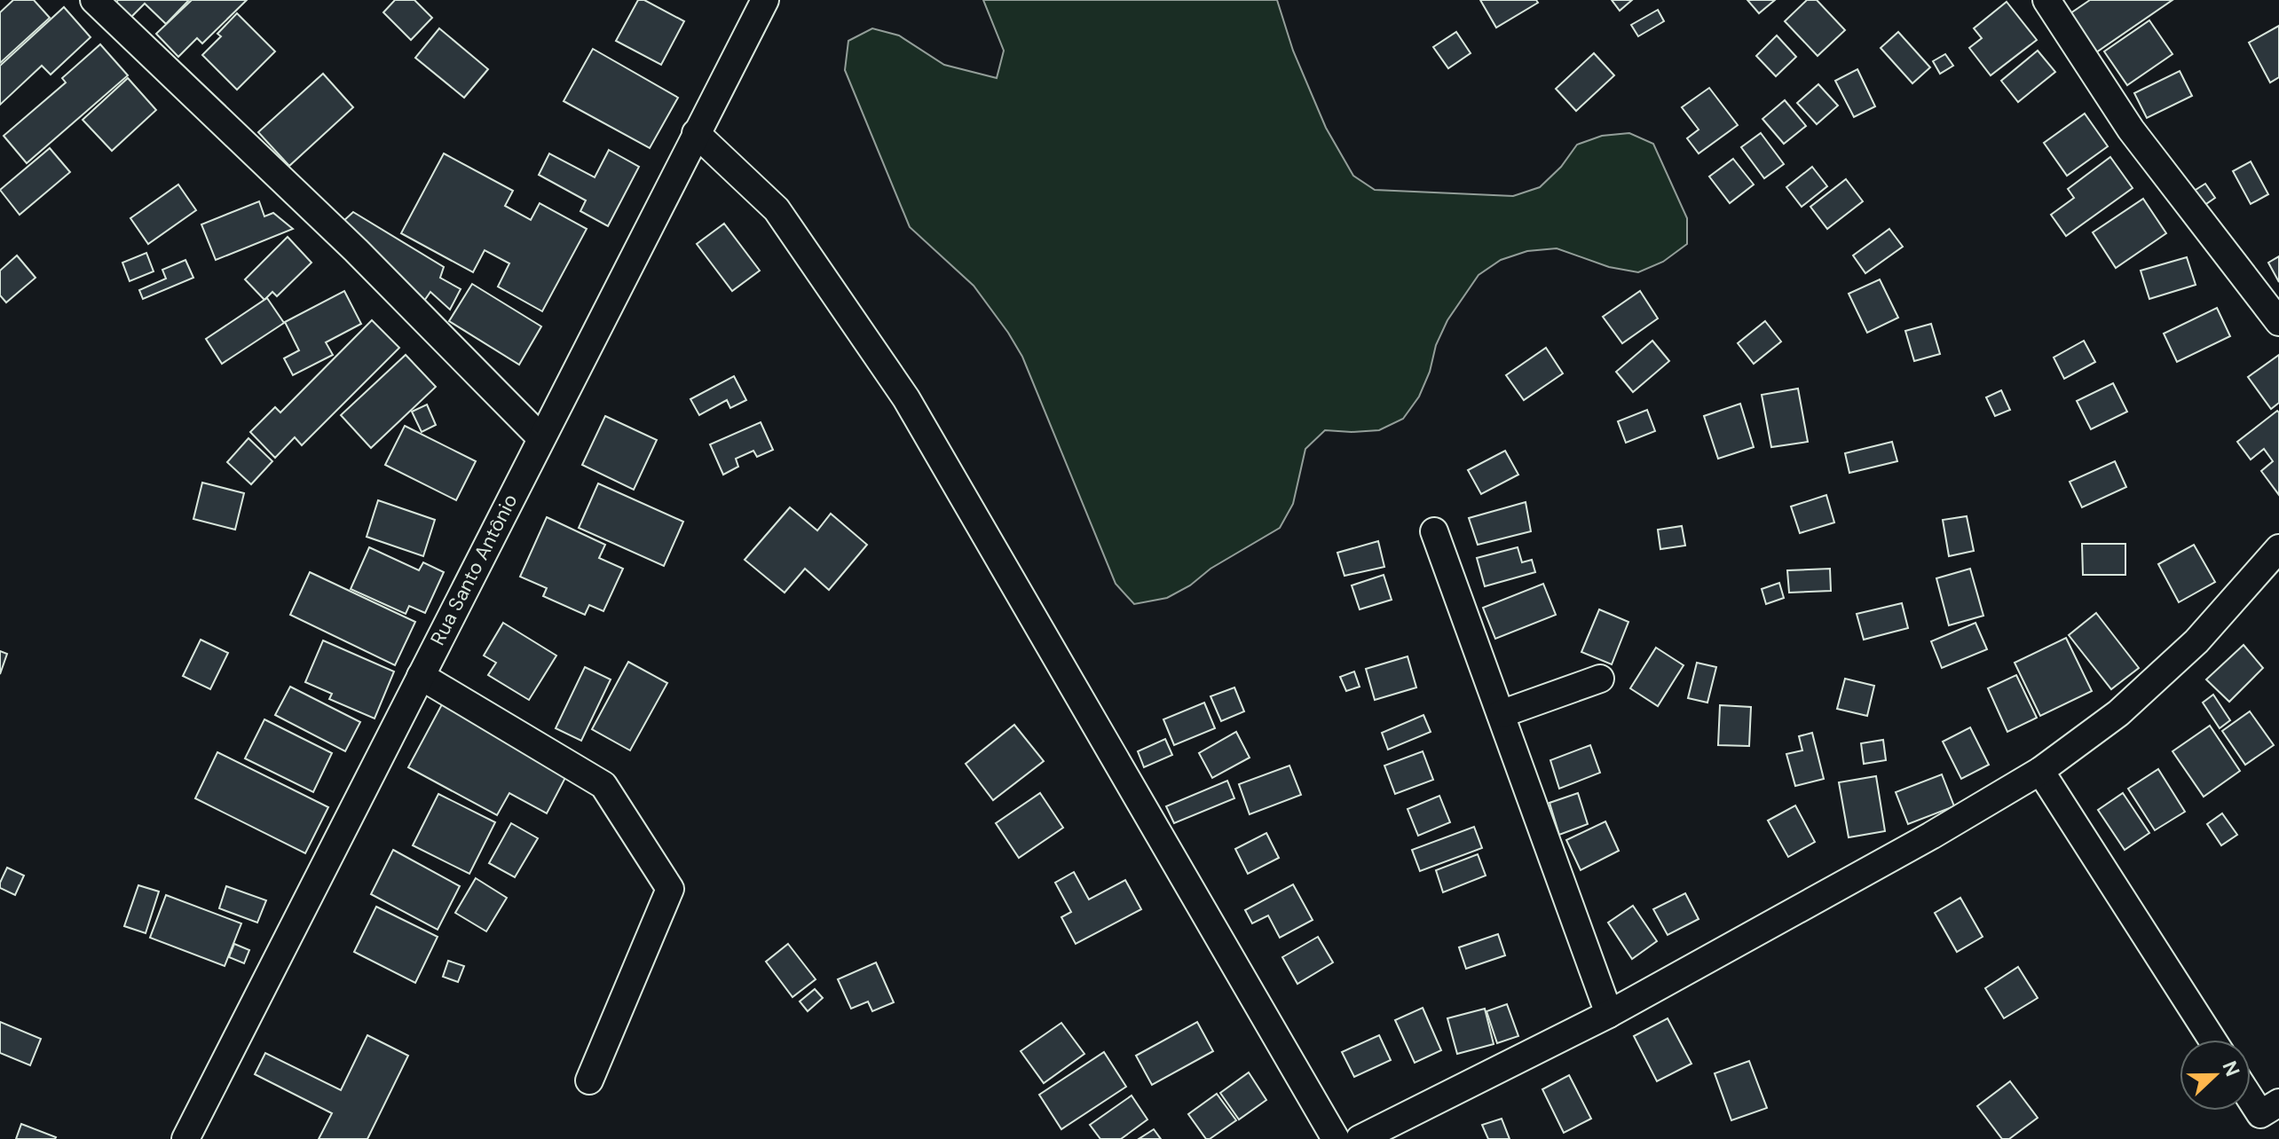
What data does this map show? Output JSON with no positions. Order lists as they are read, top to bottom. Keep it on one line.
{"streets":{"street":["Rua Santo Antônio"]},"north":"right"}
